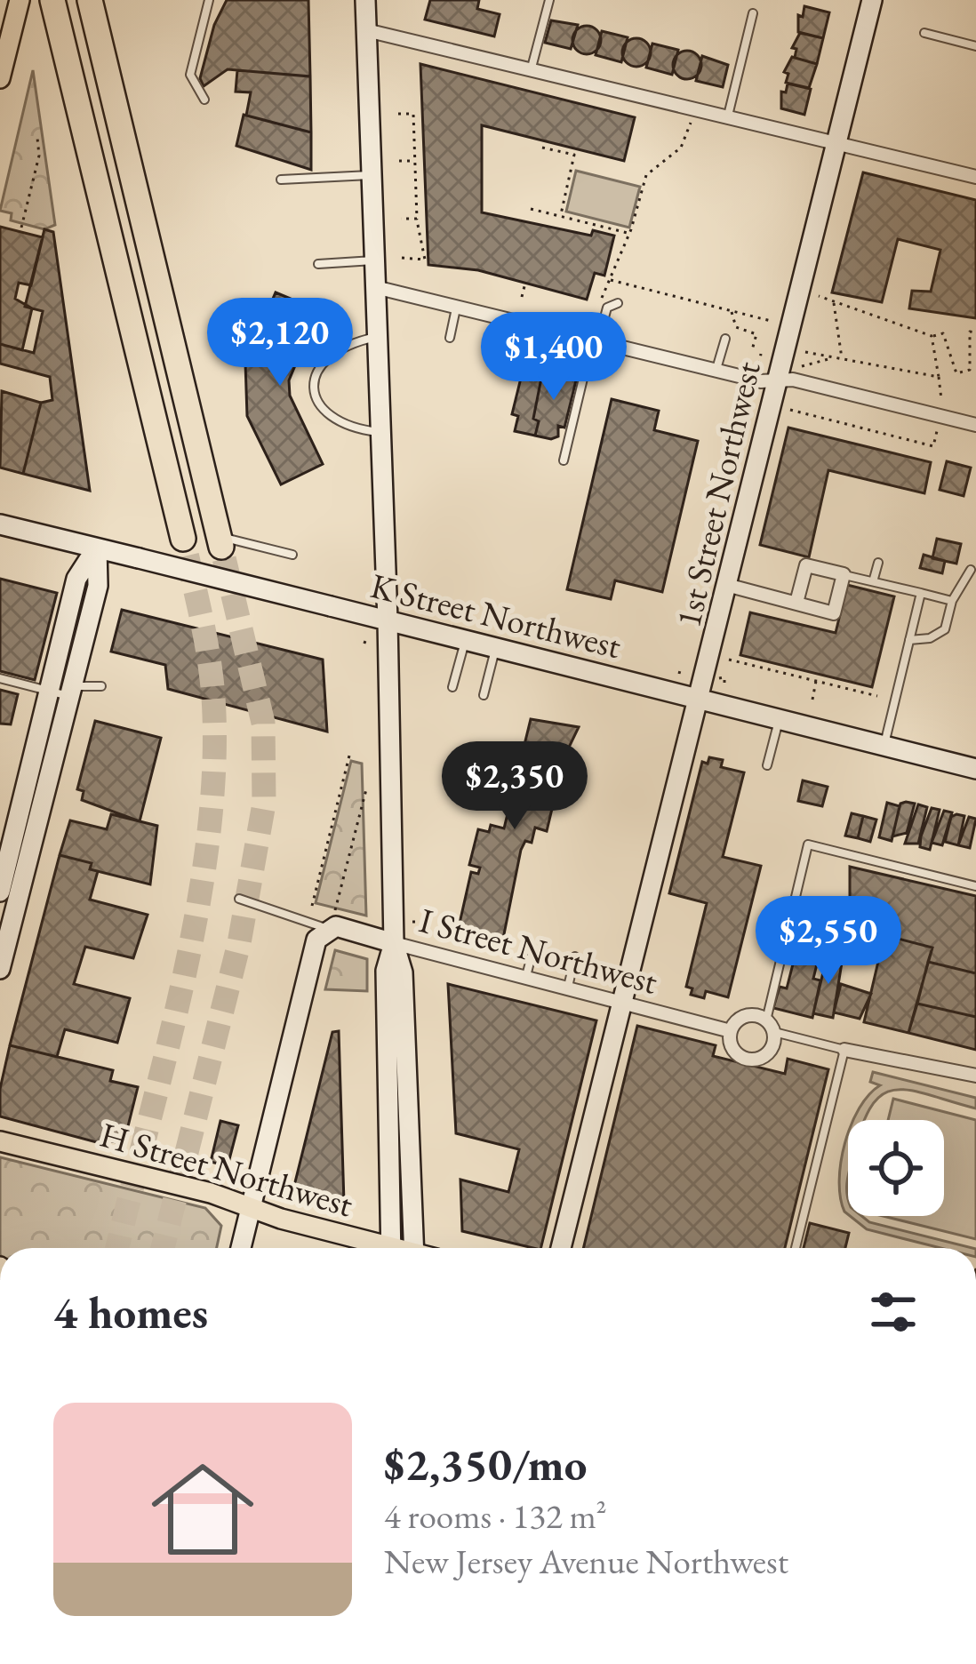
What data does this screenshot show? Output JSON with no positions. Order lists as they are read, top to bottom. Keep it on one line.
{"streets":{"main road":["H Street Northwest"],"street":["1st Street Northwest","K Street Northwest","I Street Northwest"]},"crossings":[["1st Street Northwest","K Street Northwest"],["1st Street Northwest","I Street Northwest"]],"page":{"price":["$2,120","$1,400","$2,350","$2,550"],"heading":"4 homes","list":[{"name":"$2,350/mo","note":"4 rooms · 132 m² · New Jersey Avenue Northwest"}]}}
